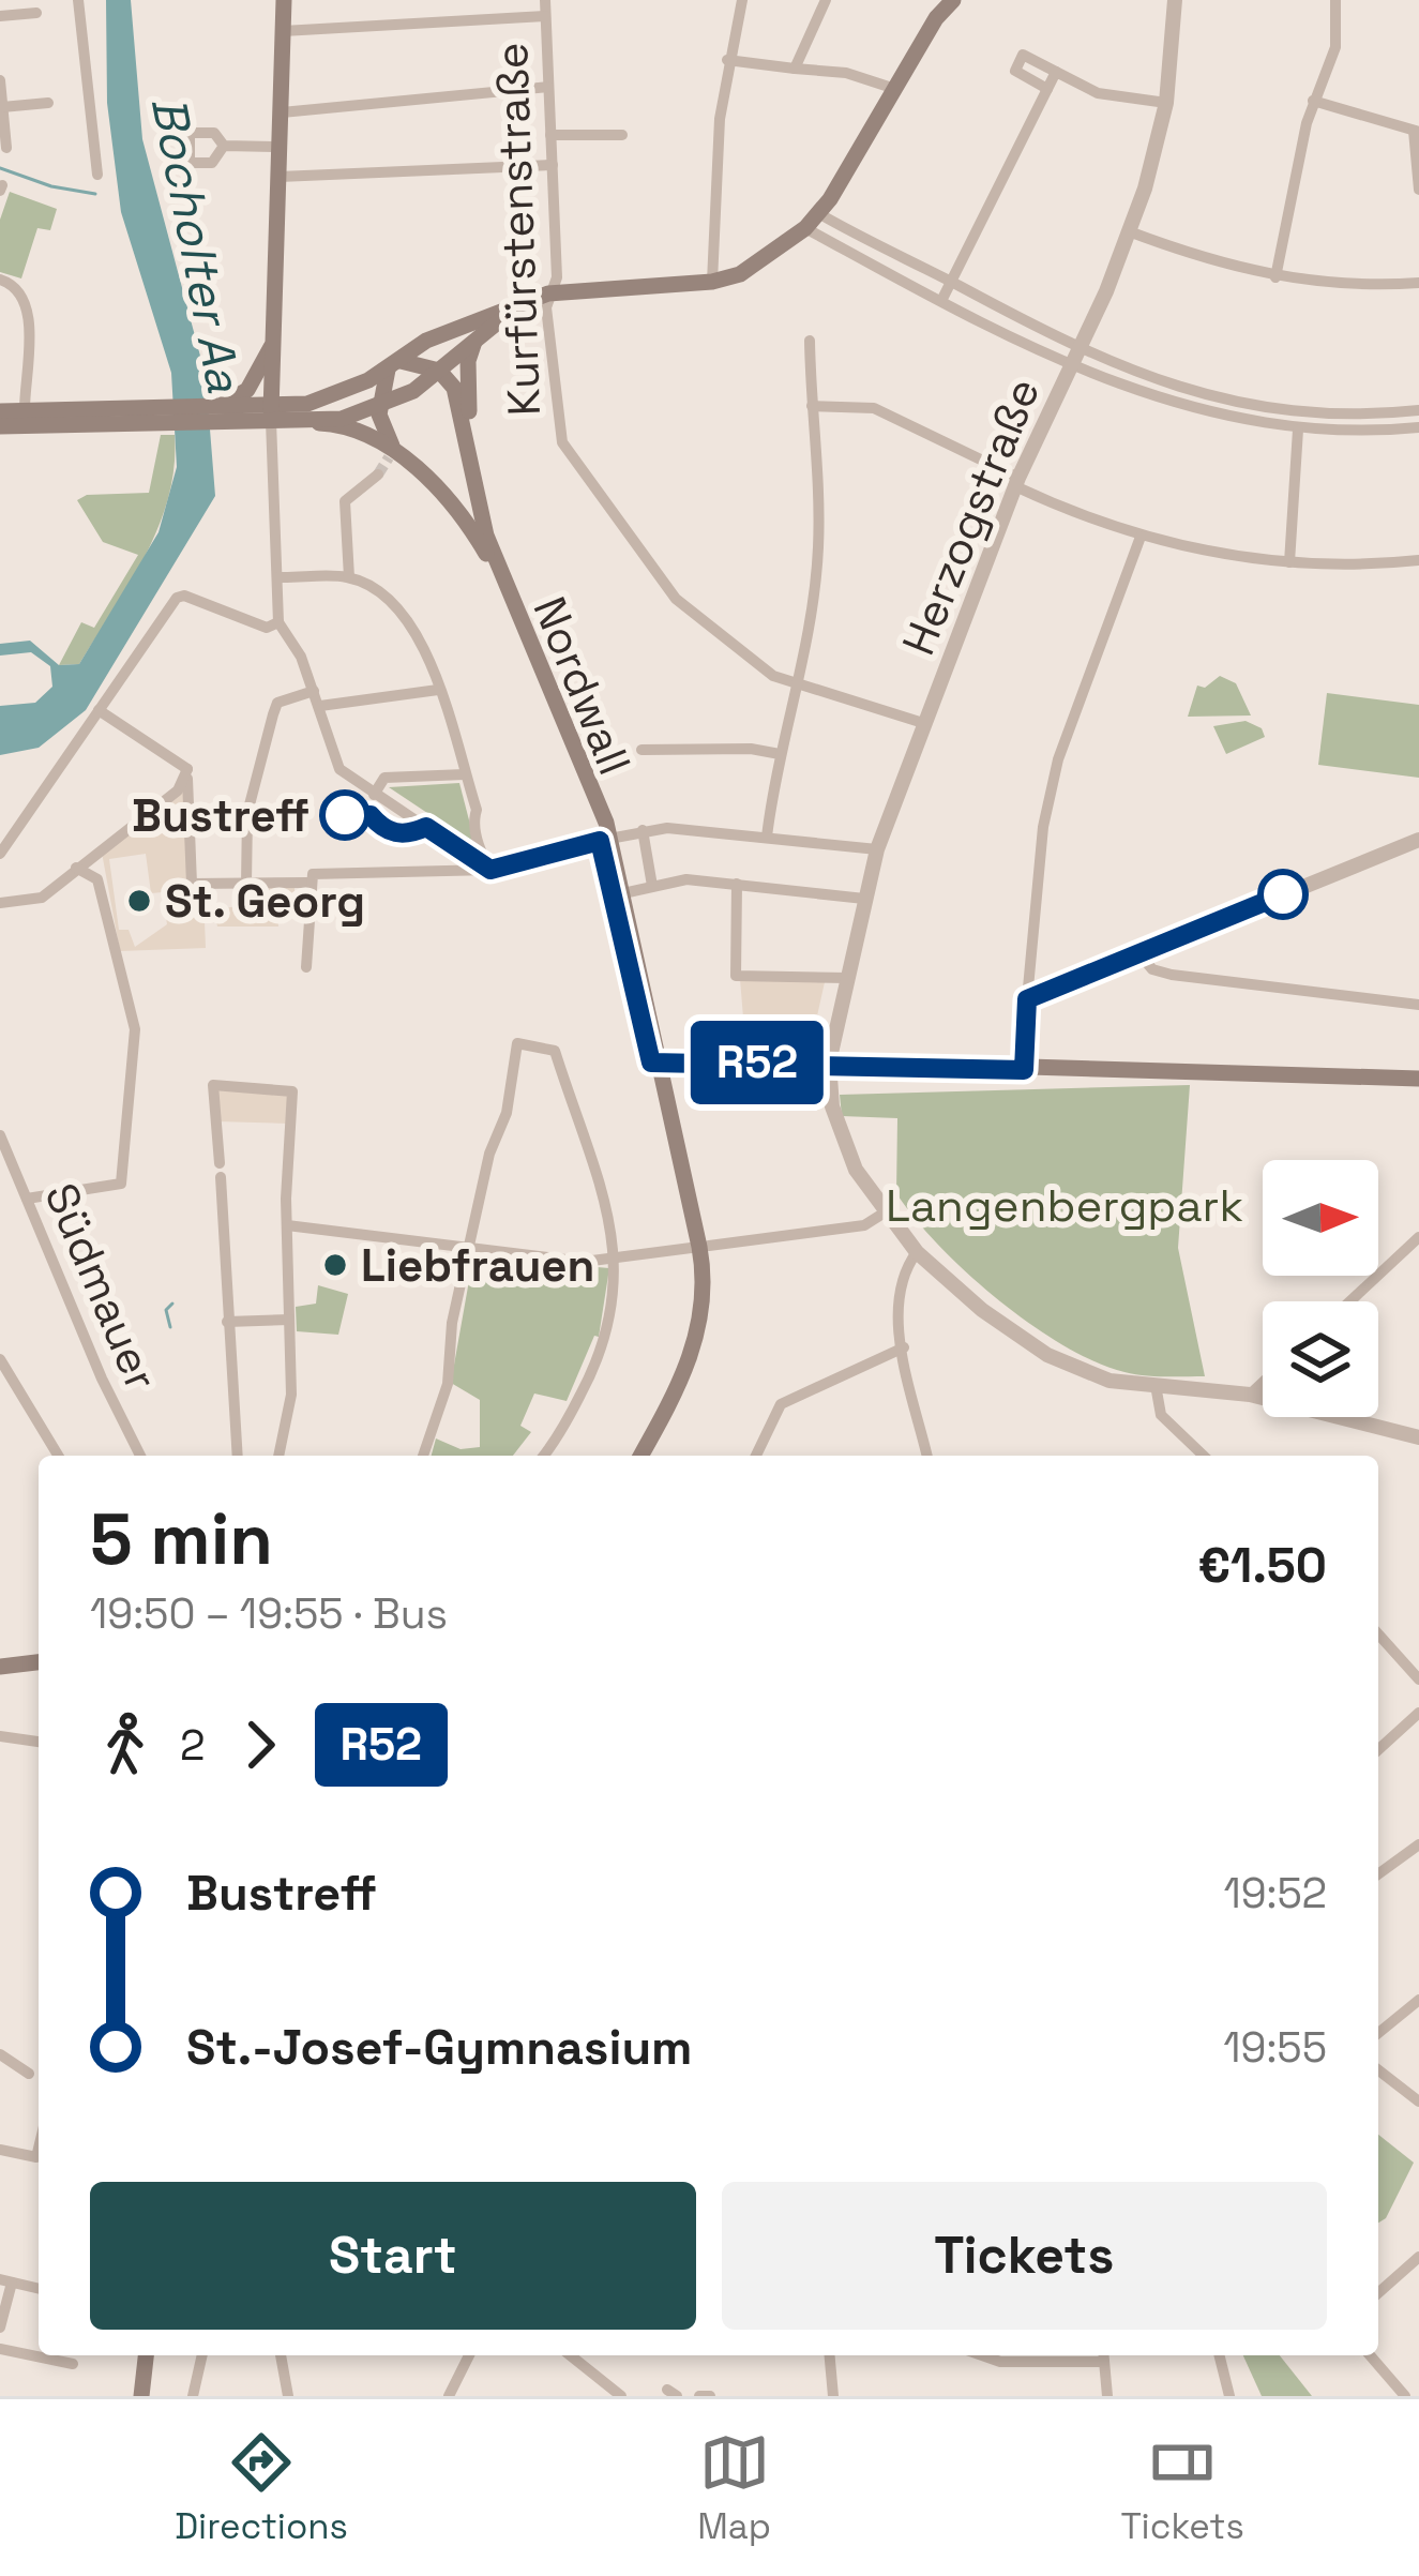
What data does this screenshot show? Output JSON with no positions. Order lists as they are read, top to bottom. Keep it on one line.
{"streets":{"main road":["Nordwall"],"street":["Kurfürstenstraße","Herzogstraße","Südmauer"]},"crossings":[["Kurfürstenstraße","Herzogstraße"]],"water":["Bocholter Aa"],"parks":["Langenbergpark"],"places":["Bustreff","St. Georg","Liebfrauen"],"lines":["bus line R52"],"north":"right","page":{"on_map":"R52","heading":["5 min","19:50 – 19:55 · Bus","€1.50"],"legs":["2","R52"],"list":[{"name":"Bustreff","value":"19:52"},{"name":"St.-Josef-Gymnasium","value":"19:55"}],"buttons":["Start","Tickets"],"tabs":["Directions","Map","Tickets"]}}
